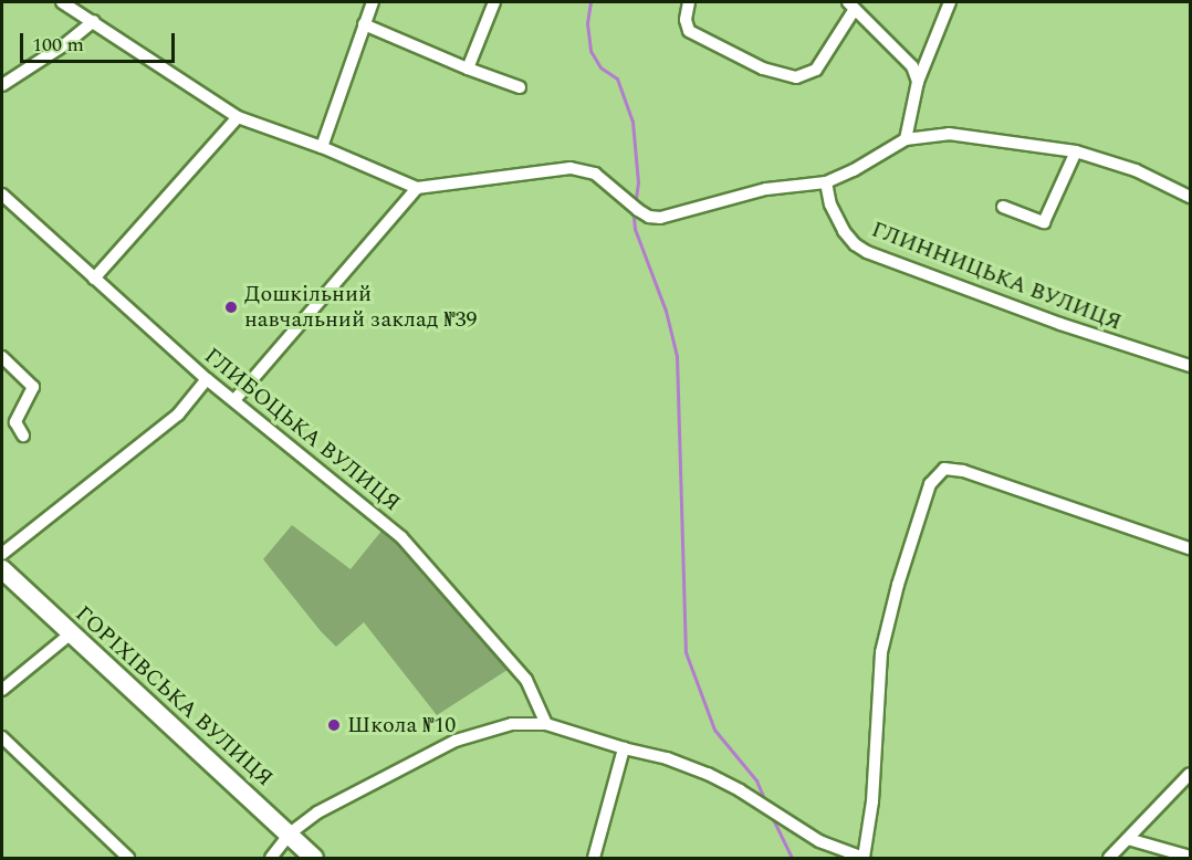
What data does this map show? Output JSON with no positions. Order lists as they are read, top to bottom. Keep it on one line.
{"streets":{"street":["ГЛИННИЦЬКА ВУЛИЦЯ","ГЛИБОЦЬКА ВУЛИЦЯ","ГОРІХІВСЬКА ВУЛИЦЯ"]},"places":["Дошкільний навчальний заклад №39","Школа №10"],"scale_bar":"100 m"}
